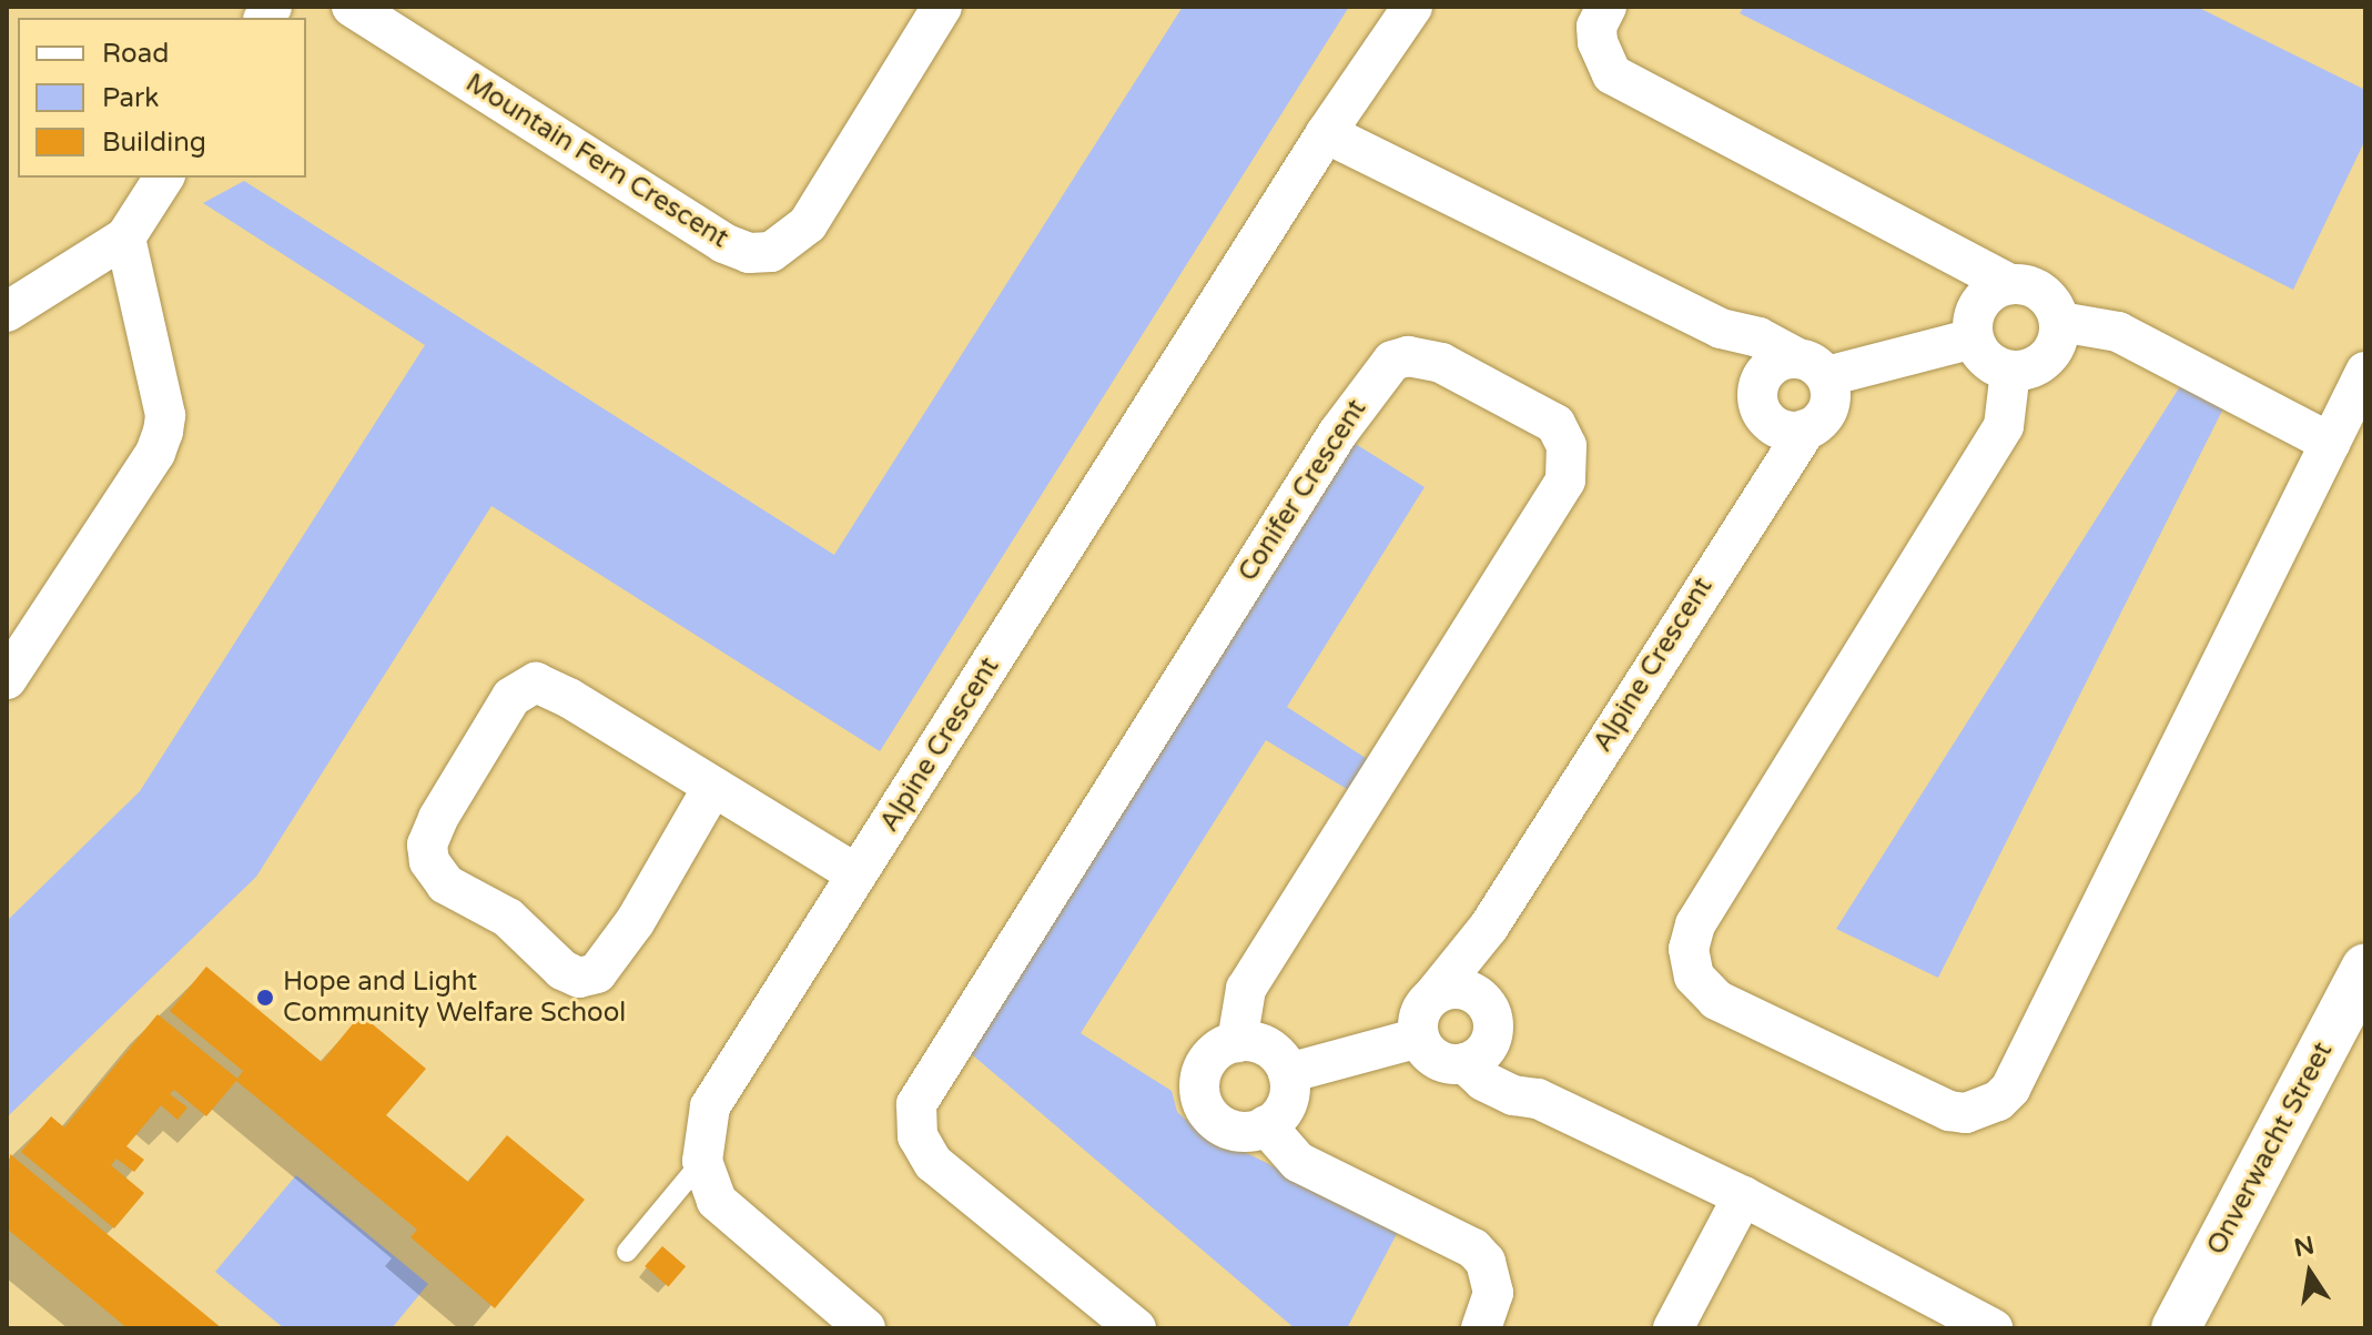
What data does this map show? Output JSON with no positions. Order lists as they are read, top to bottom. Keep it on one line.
{"streets":{"street":["Mountain Fern Crescent","Conifer Crescent","Alpine Crescent","Onverwacht Street"]},"places":["Hope and Light Community Welfare School"],"legend":["Road","Park","Building"],"north":"top"}
